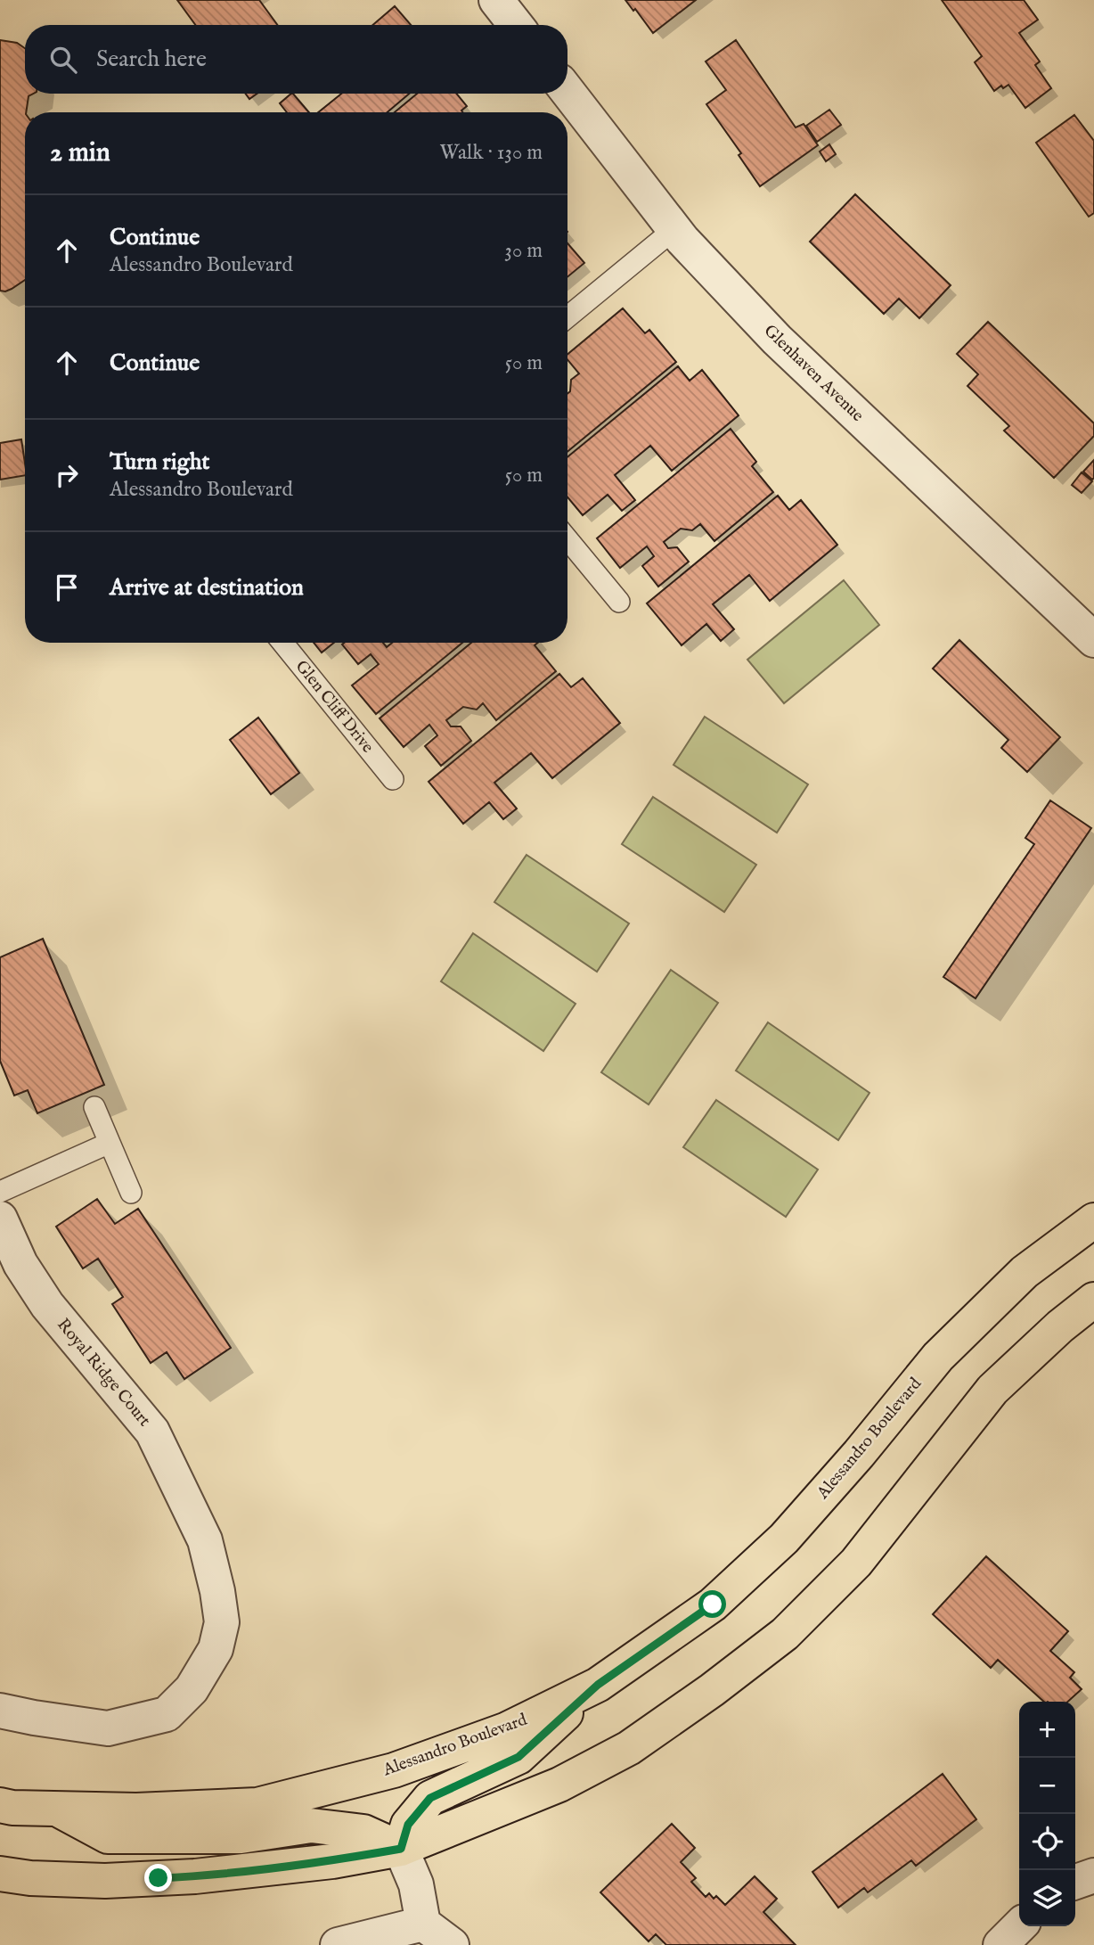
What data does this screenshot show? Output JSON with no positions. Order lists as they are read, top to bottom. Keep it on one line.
{"streets":{"main road":["Alessandro Boulevard"],"street":["Glenhaven Avenue","Royal Ridge Court"],"lane":["Glen Cliff Drive"]},"page":{"search":"Search here","heading":["2 min","Walk · 130 m"],"list":[["Continue","Alessandro Boulevard","30 m"],["Continue","50 m"],["Turn right","Alessandro Boulevard","50 m"],"Arrive at destination"],"map_buttons":["+","−"]}}
